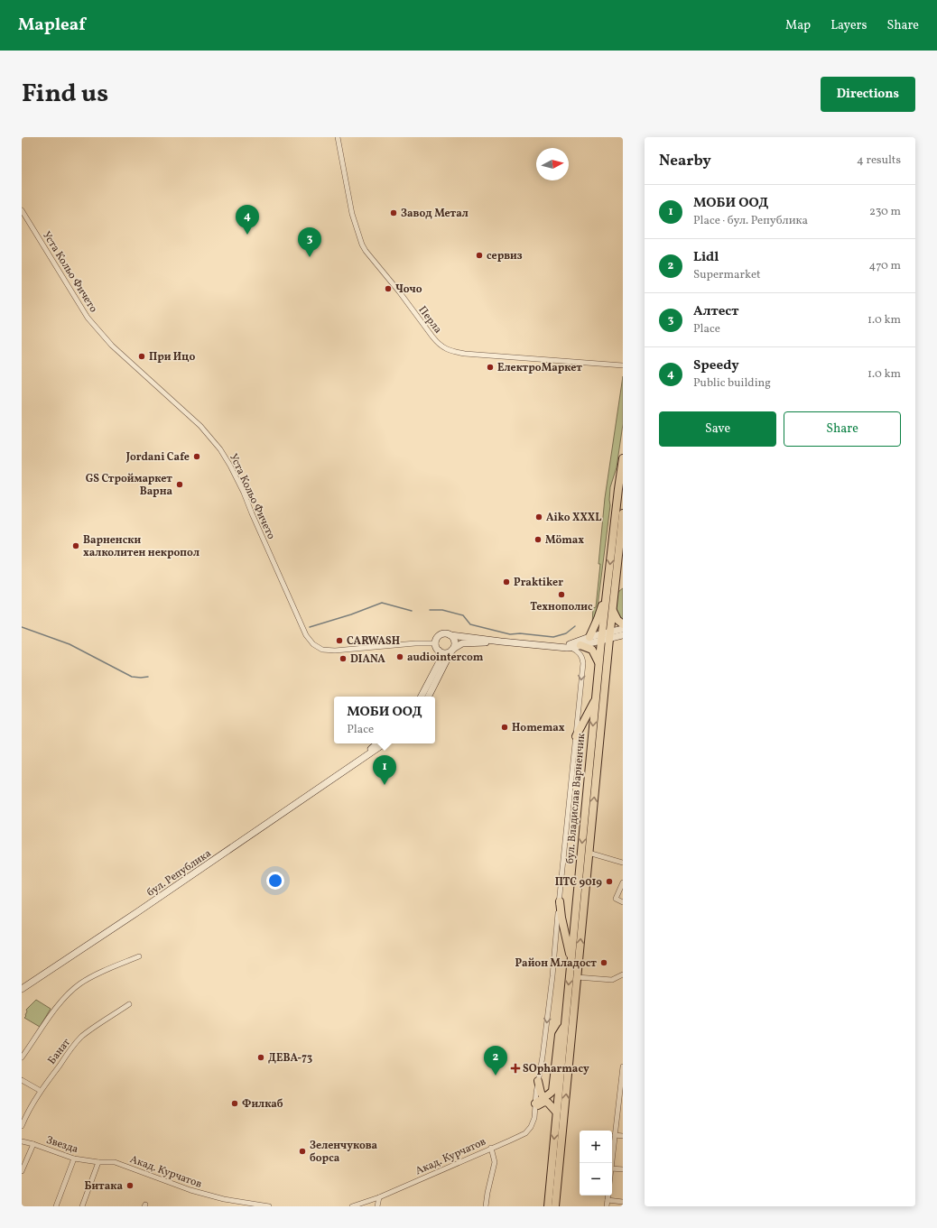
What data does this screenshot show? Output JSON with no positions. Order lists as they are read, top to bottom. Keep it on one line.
{"streets":{"main road":["бул. Владислав Варненчик"],"street":["Уста Кольо Фичето","Перла","бул. Република","Банат","Звезда","Акад. Курчатов"]},"crossings":[["Звезда","Акад. Курчатов"]],"places":{"other":["Завод Метал","сервиз","Чочо","При Ицо","ЕлектроМаркет","Jordani Cafe","GS Строймаркет Варна","Aiko XXXL","Mömax","Варненски халколитен некропол","Praktiker","Технополис","CARWASH","audiointercom","DIANA","Homemax","ПТС 9019","Район Младост","ДЕВА-73","Филкаб","Зеленчукова борса","Битака"],"health":["SOpharmacy"]},"north":"right","page":{"header":"Mapleaf","nav":["Map","Layers","Share"],"title":"Find us","buttons":["Directions",["Save","Share"]],"heading":["Nearby","4 results"],"list":[{"mark":"1","name":"МОБИ ООД","note":"Place · бул. Република","value":"230 m"},{"mark":"2","name":"Lidl","note":"Supermarket","value":"470 m"},{"mark":"3","name":"Алтест","note":"Place","value":"1.0 km"},{"mark":"4","name":"Speedy","note":"Public building","value":"1.0 km"}],"pins":["4","3","1","2"],"popup":["МОБИ ООД","Place"],"map_buttons":["+","−"]}}
